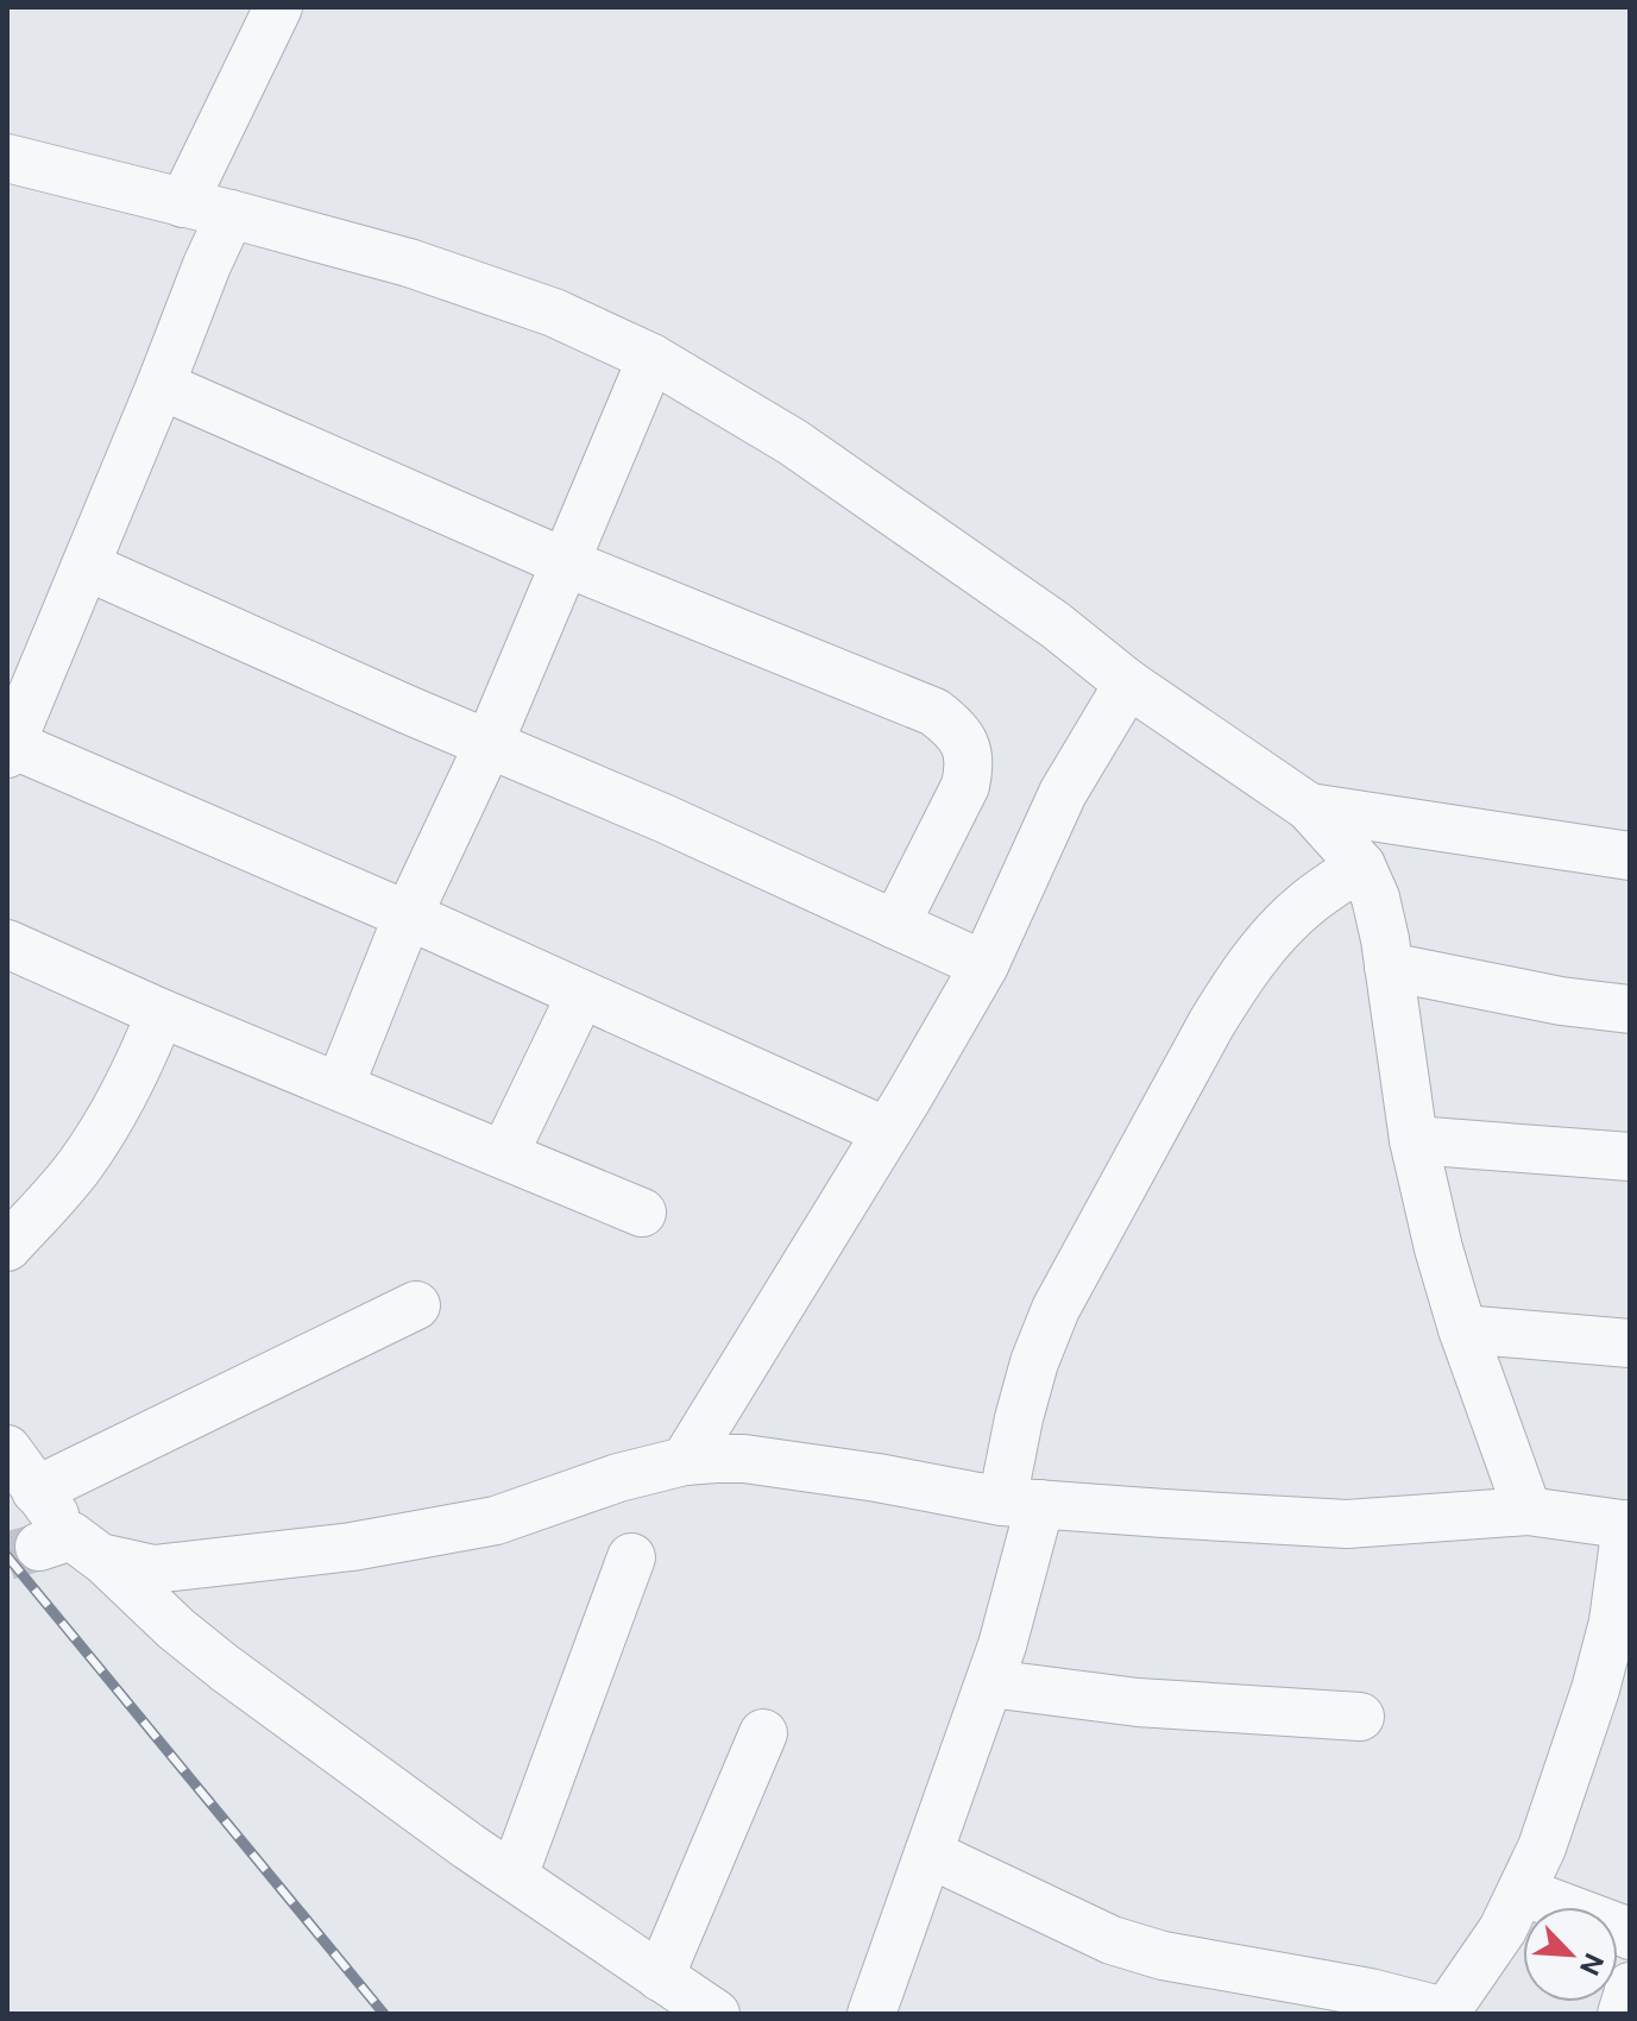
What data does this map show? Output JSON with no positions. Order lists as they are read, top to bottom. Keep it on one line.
{"north":"bottom right"}
